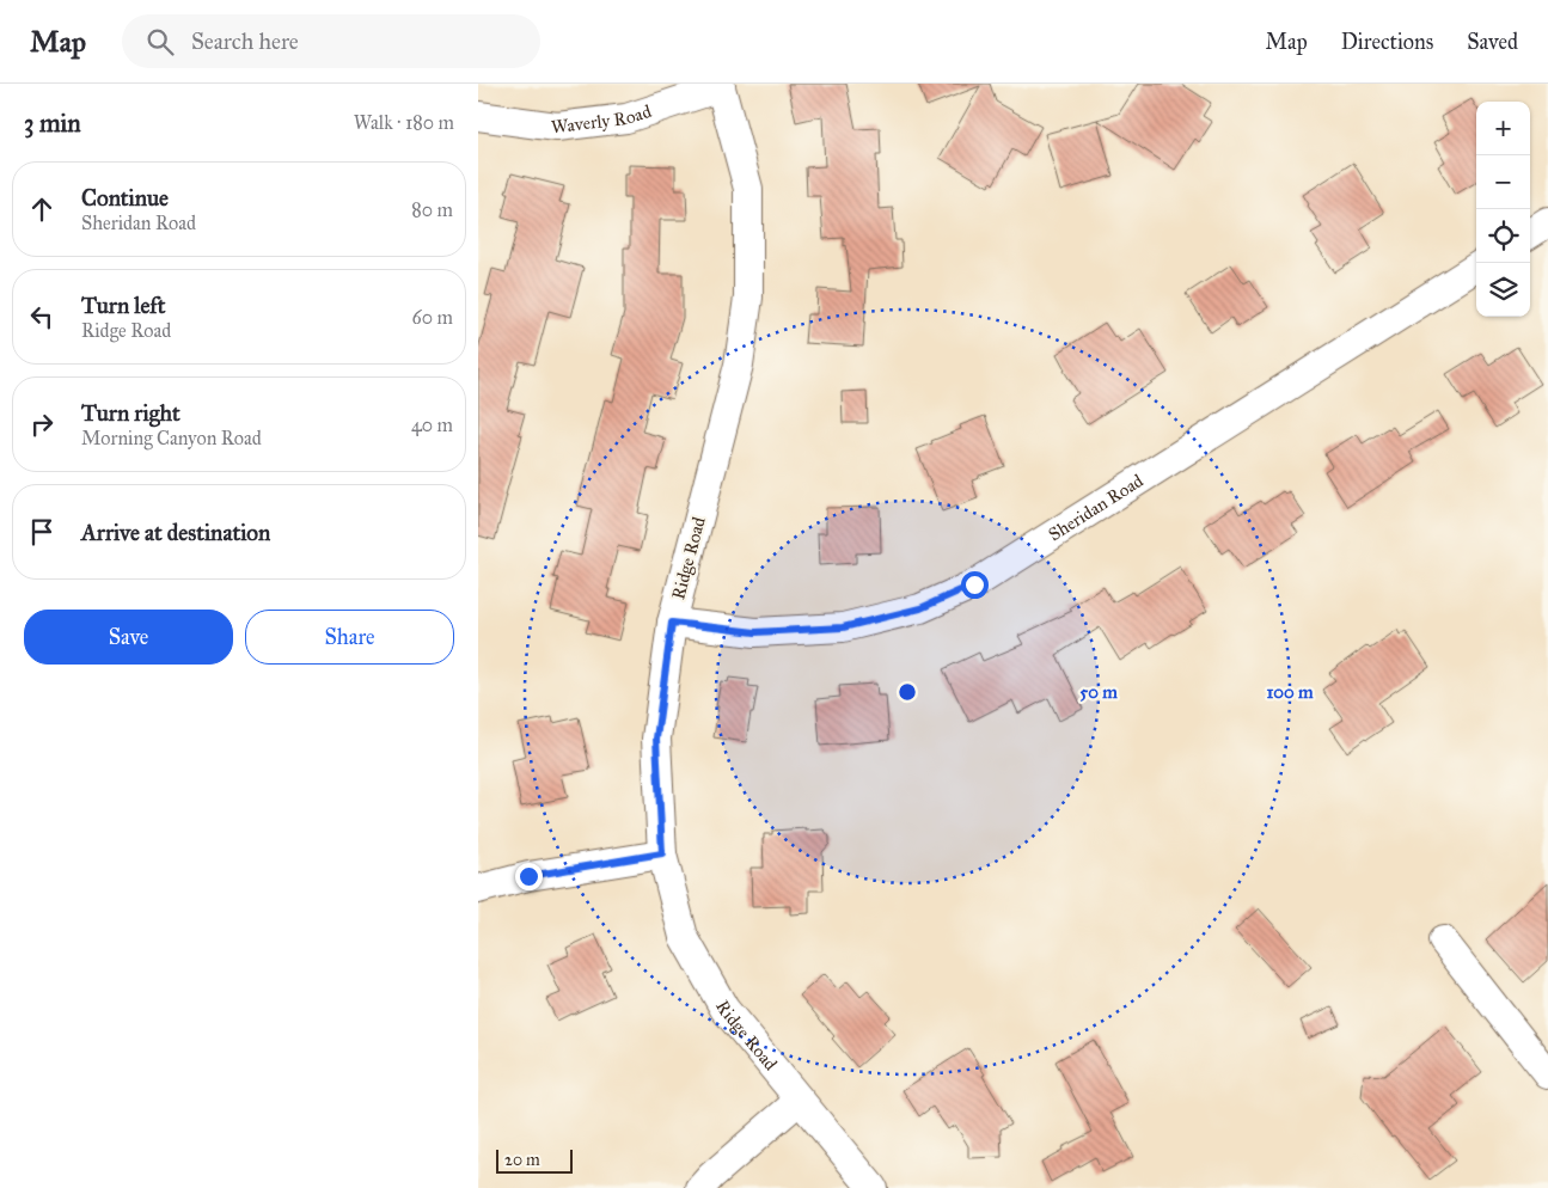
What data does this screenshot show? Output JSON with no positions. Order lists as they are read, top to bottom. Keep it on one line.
{"streets":{"street":["Waverly Road","Sheridan Road","Ridge Road"]},"crossings":[["Waverly Road","Ridge Road"],["Sheridan Road","Ridge Road"]],"scale_bar":"20 m","page":{"header":"Map","search":"Search here","nav":["Map","Directions","Saved"],"heading":["3 min","Walk · 180 m"],"map_buttons":["+","−"],"list":[["Continue","Sheridan Road","80 m"],["Turn left","Ridge Road","60 m"],["Turn right","Morning Canyon Road","40 m"],"Arrive at destination"],"buttons":["Save","Share"],"scale":"20 m"},"rings":["50 m","100 m"]}
